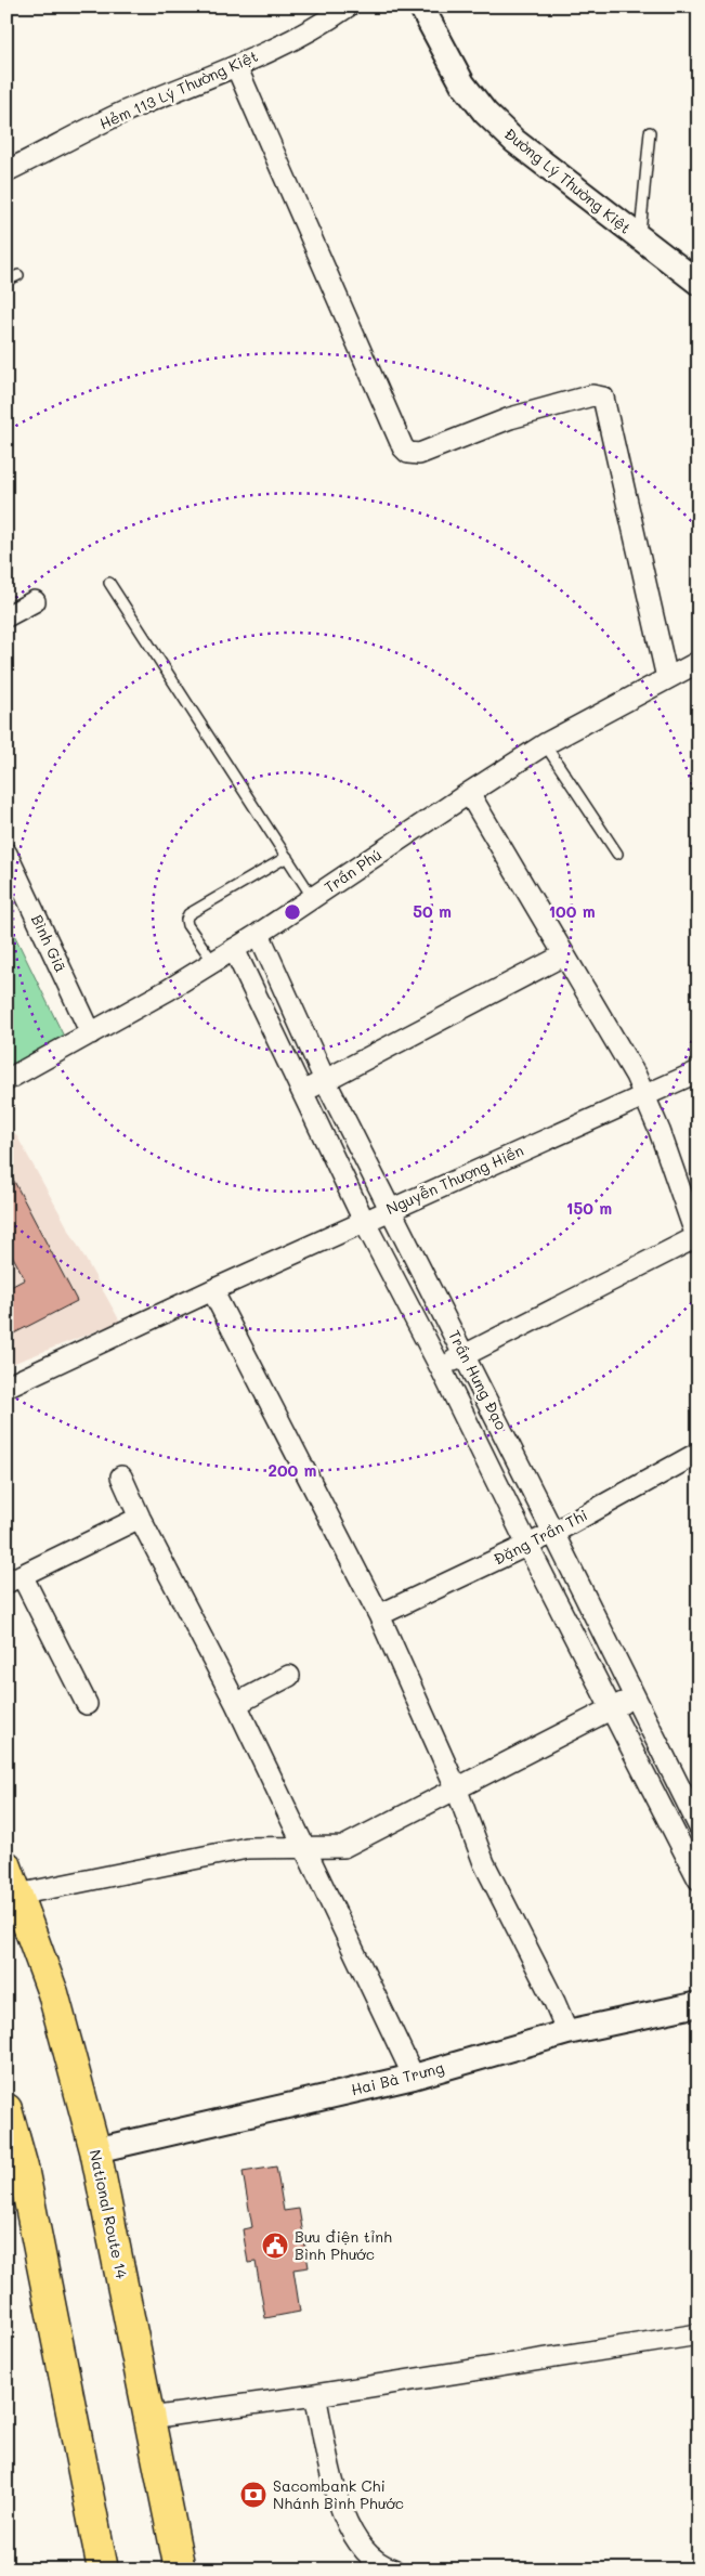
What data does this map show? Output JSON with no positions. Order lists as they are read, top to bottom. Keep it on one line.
{"streets":{"highway":["National Route 14"],"street":["Hẻm 113 Lý Thường Kiệt","Đường Lý Thường Kiệt","Trần Phú","Bình Giã","Nguyễn Thượng Hiền","Trần Hưng Đạo","Đặng Trần Thi","Hai Bà Trưng"]},"crossings":[["Trần Phú","Bình Giã"],["Trần Phú","Trần Hưng Đạo"],["Nguyễn Thượng Hiền","Trần Hưng Đạo"],["Trần Hưng Đạo","Đặng Trần Thi"],["Hai Bà Trưng","National Route 14"]],"places":{"public building":["Bưu điện tỉnh Bình Phước"],"bank":["Sacombank Chi Nhánh Bình Phước"]},"rings":["50 m","100 m","150 m","200 m"]}
